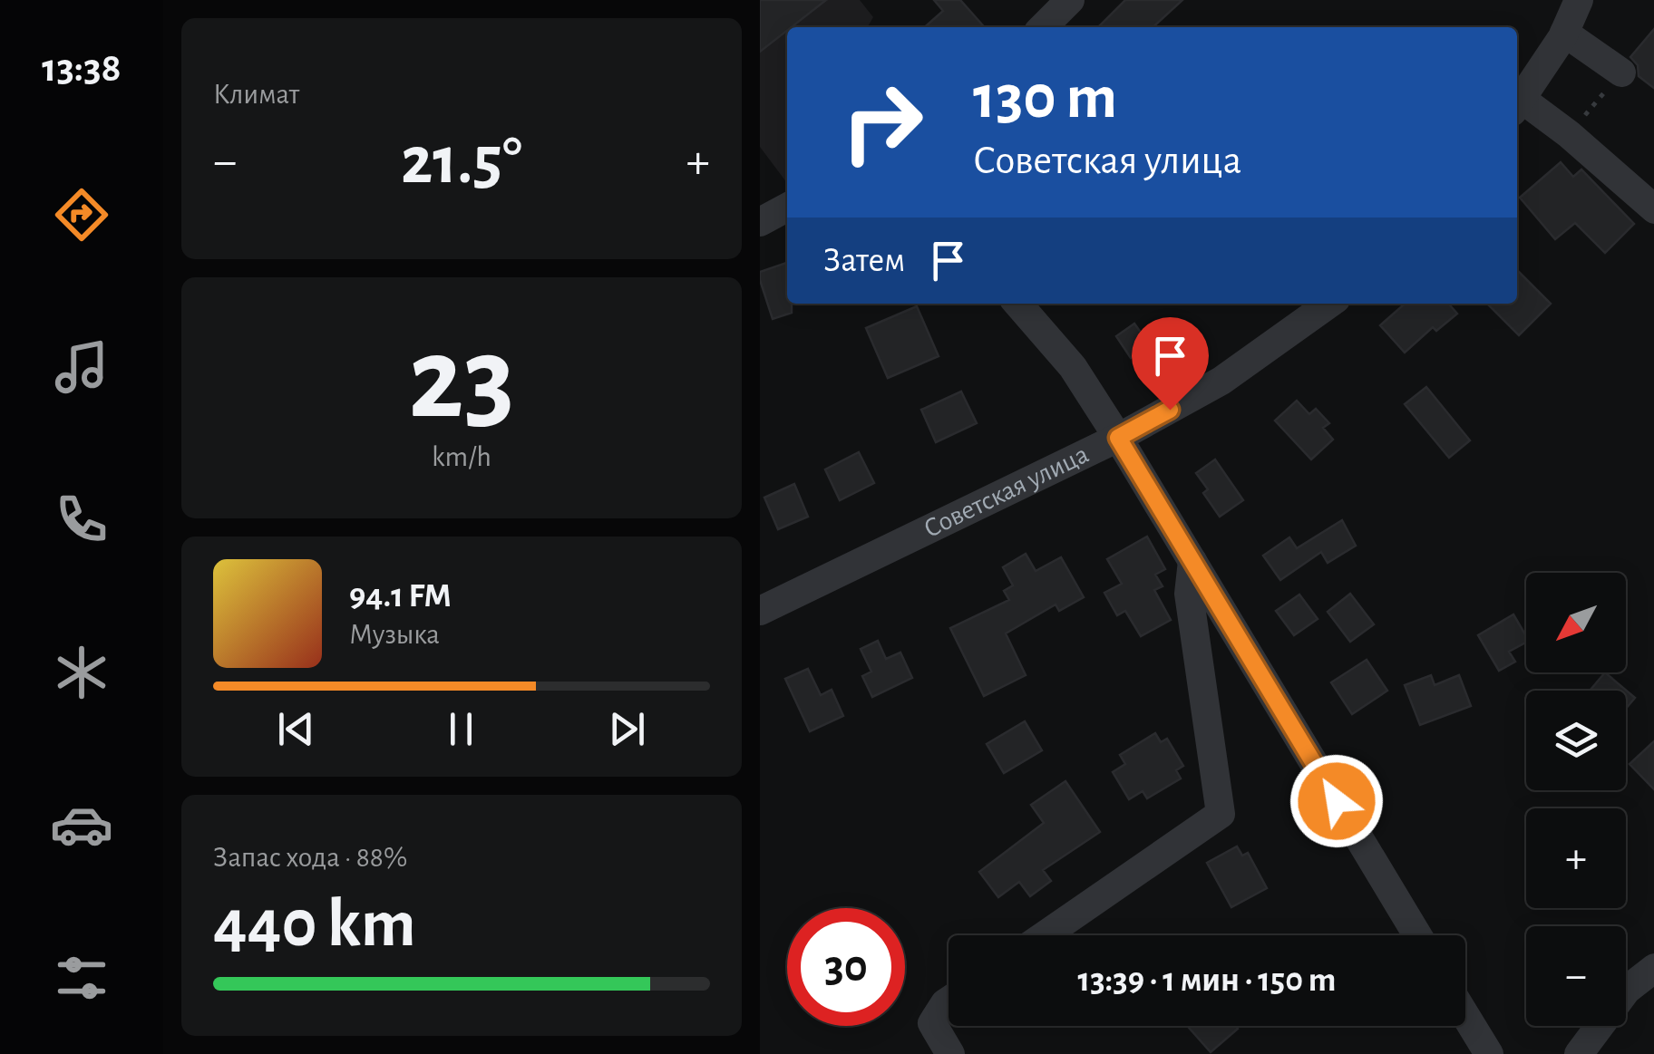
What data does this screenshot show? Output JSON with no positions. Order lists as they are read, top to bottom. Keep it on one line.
{"streets":{"street":["Советская улица"]},"north":"bottom left","page":{"tabs":"13:38","tile":["Климат",["23","km/h"],["Запас хода · 88%","440 km"]],"turn":["130 m","Советская улица"],"heat":["−","21.5°","+"],"then":"Затем","song":["94.1 FM","Музыка"],"map_buttons":["+","−"],"limit":"30","trip":"13:39 · 1 мин · 150 m"}}
